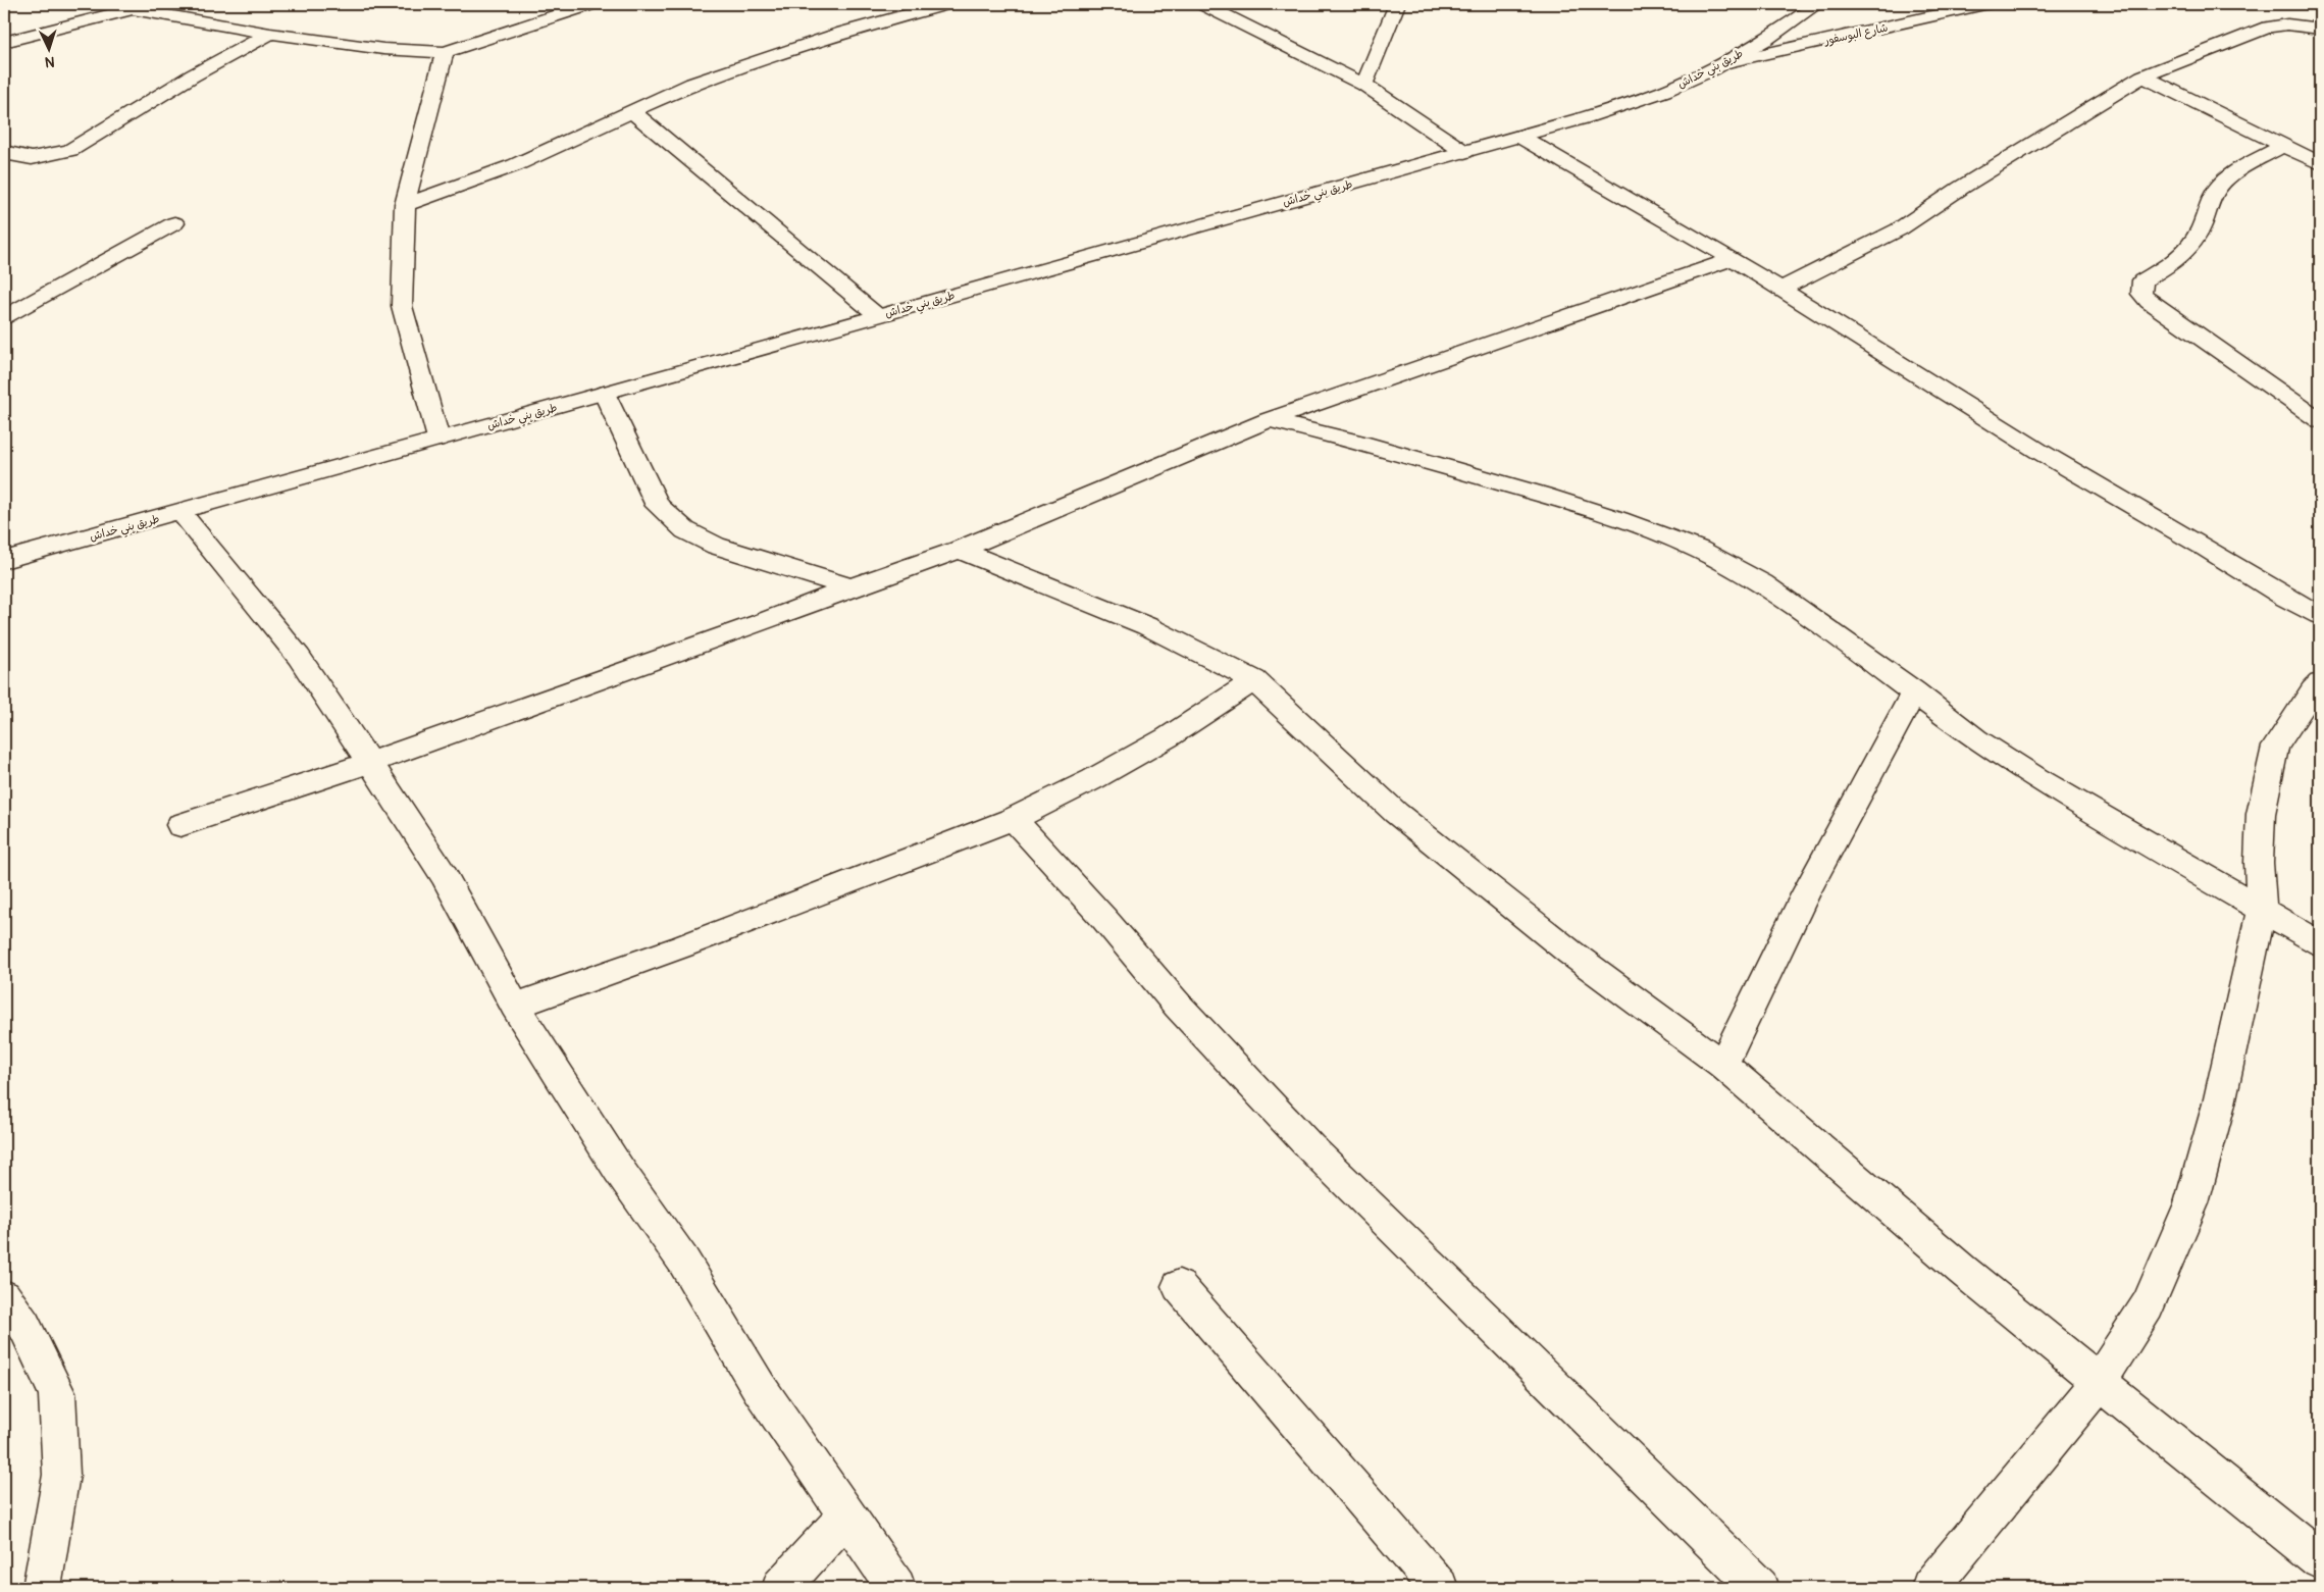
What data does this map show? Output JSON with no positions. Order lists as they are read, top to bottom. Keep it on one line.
{"streets":{"street":["شارع البوسفور","طريق بني خداش"]},"crossings":[["شارع البوسفور","طريق بني خداش"]],"north":"bottom"}
